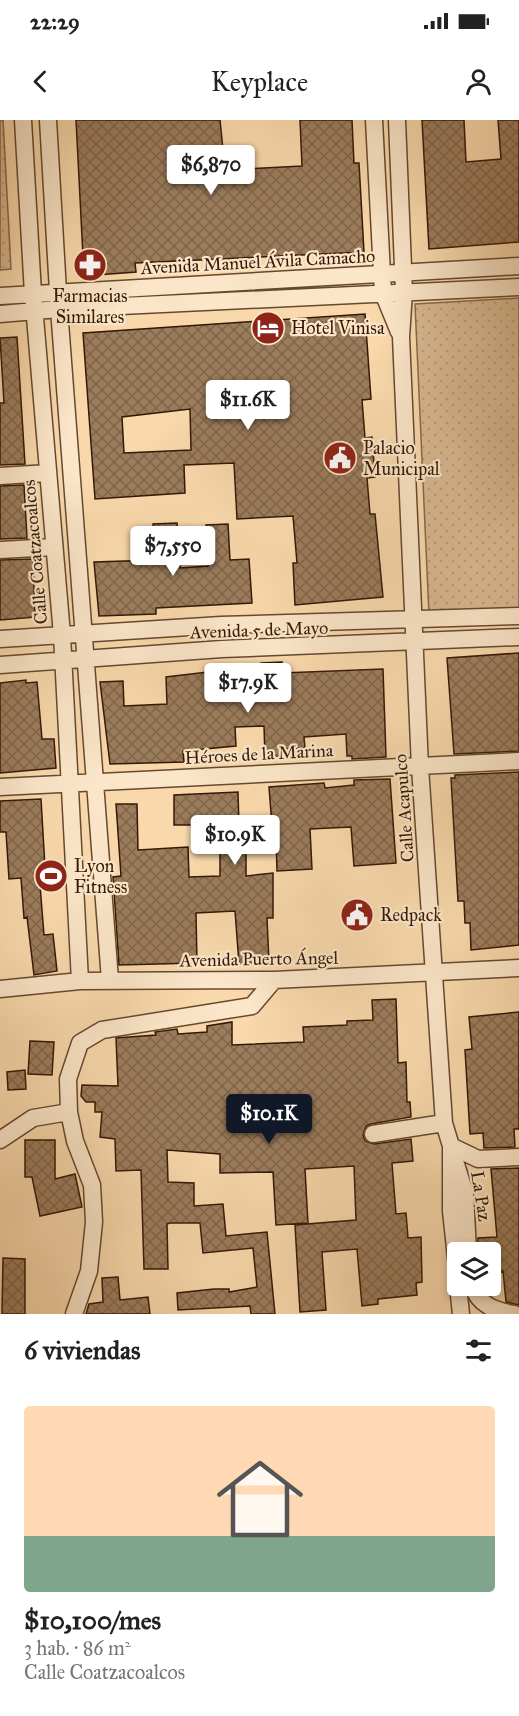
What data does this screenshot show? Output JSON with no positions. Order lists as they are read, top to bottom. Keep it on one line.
{"streets":{"street":["Avenida Manuel Ávila Camacho","Calle Coatzacoalcos","Avenida 5 de Mayo","Héroes de la Marina","Calle Acapulco","Avenida Puerto Ángel","La Paz"]},"crossings":[["Avenida Manuel Ávila Camacho","Calle Coatzacoalcos"],["Avenida Manuel Ávila Camacho","Calle Acapulco"],["Calle Coatzacoalcos","Avenida 5 de Mayo"],["Calle Coatzacoalcos","Héroes de la Marina"],["Calle Coatzacoalcos","Avenida Puerto Ángel"],["Avenida 5 de Mayo","Calle Acapulco"],["Héroes de la Marina","Calle Acapulco"],["Calle Acapulco","Avenida Puerto Ángel"],["Calle Acapulco","La Paz"]],"places":{"pharmacy":["Farmacias Similares"],"hotel":["Hotel Vinisa"],"public building":["Palacio Municipal","Redpack"],"sports":["Lyon Fitness"]},"page":{"status":"22:29","header":"Keyplace","price":["$6,870","$11.6K","$7,550","$17.9K","$10.9K","$10.1K"],"heading":"6 viviendas","list":[{"name":"$10,100/mes","note":"3 hab. · 86 m² · Calle Coatzacoalcos"}]}}
